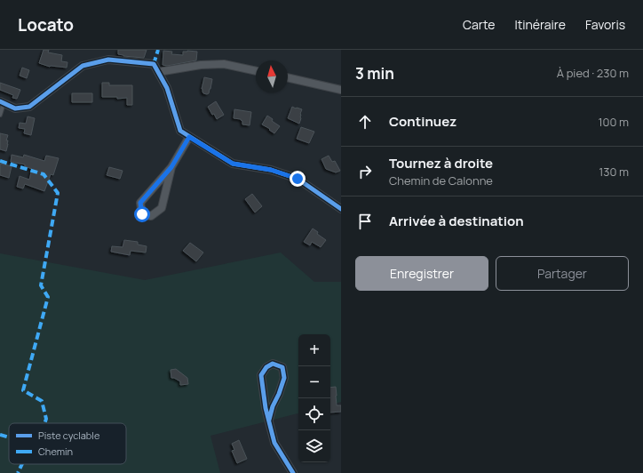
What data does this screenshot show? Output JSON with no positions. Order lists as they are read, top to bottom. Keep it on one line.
{"legend":["Piste cyclable","Chemin"],"north":"top","page":{"header":"Locato","nav":["Carte","Itinéraire","Favoris"],"heading":["3 min","À pied · 230 m"],"list":[["Continuez","100 m"],["Tournez à droite","Chemin de Calonne","130 m"],"Arrivée à destination"],"buttons":["Enregistrer","Partager"],"map_buttons":["+","−"]}}
